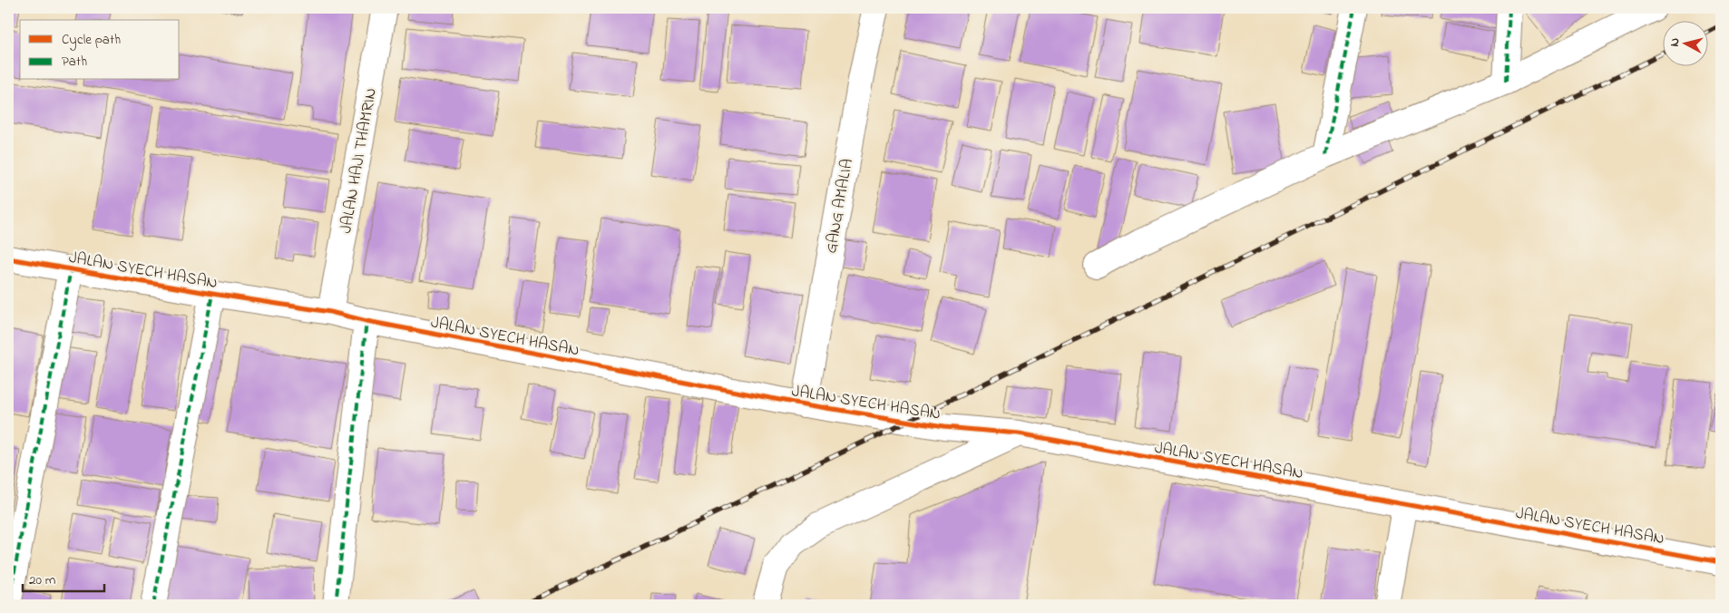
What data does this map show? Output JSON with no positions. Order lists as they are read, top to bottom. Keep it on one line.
{"streets":{"street":["JALAN HAJI THAMRIN","GANG AMALIA","JALAN SYECH HASAN"]},"crossings":[["JALAN HAJI THAMRIN","JALAN SYECH HASAN"],["GANG AMALIA","JALAN SYECH HASAN"]],"legend":["Cycle path","Path"],"scale_bar":"20 m","north":"left"}
